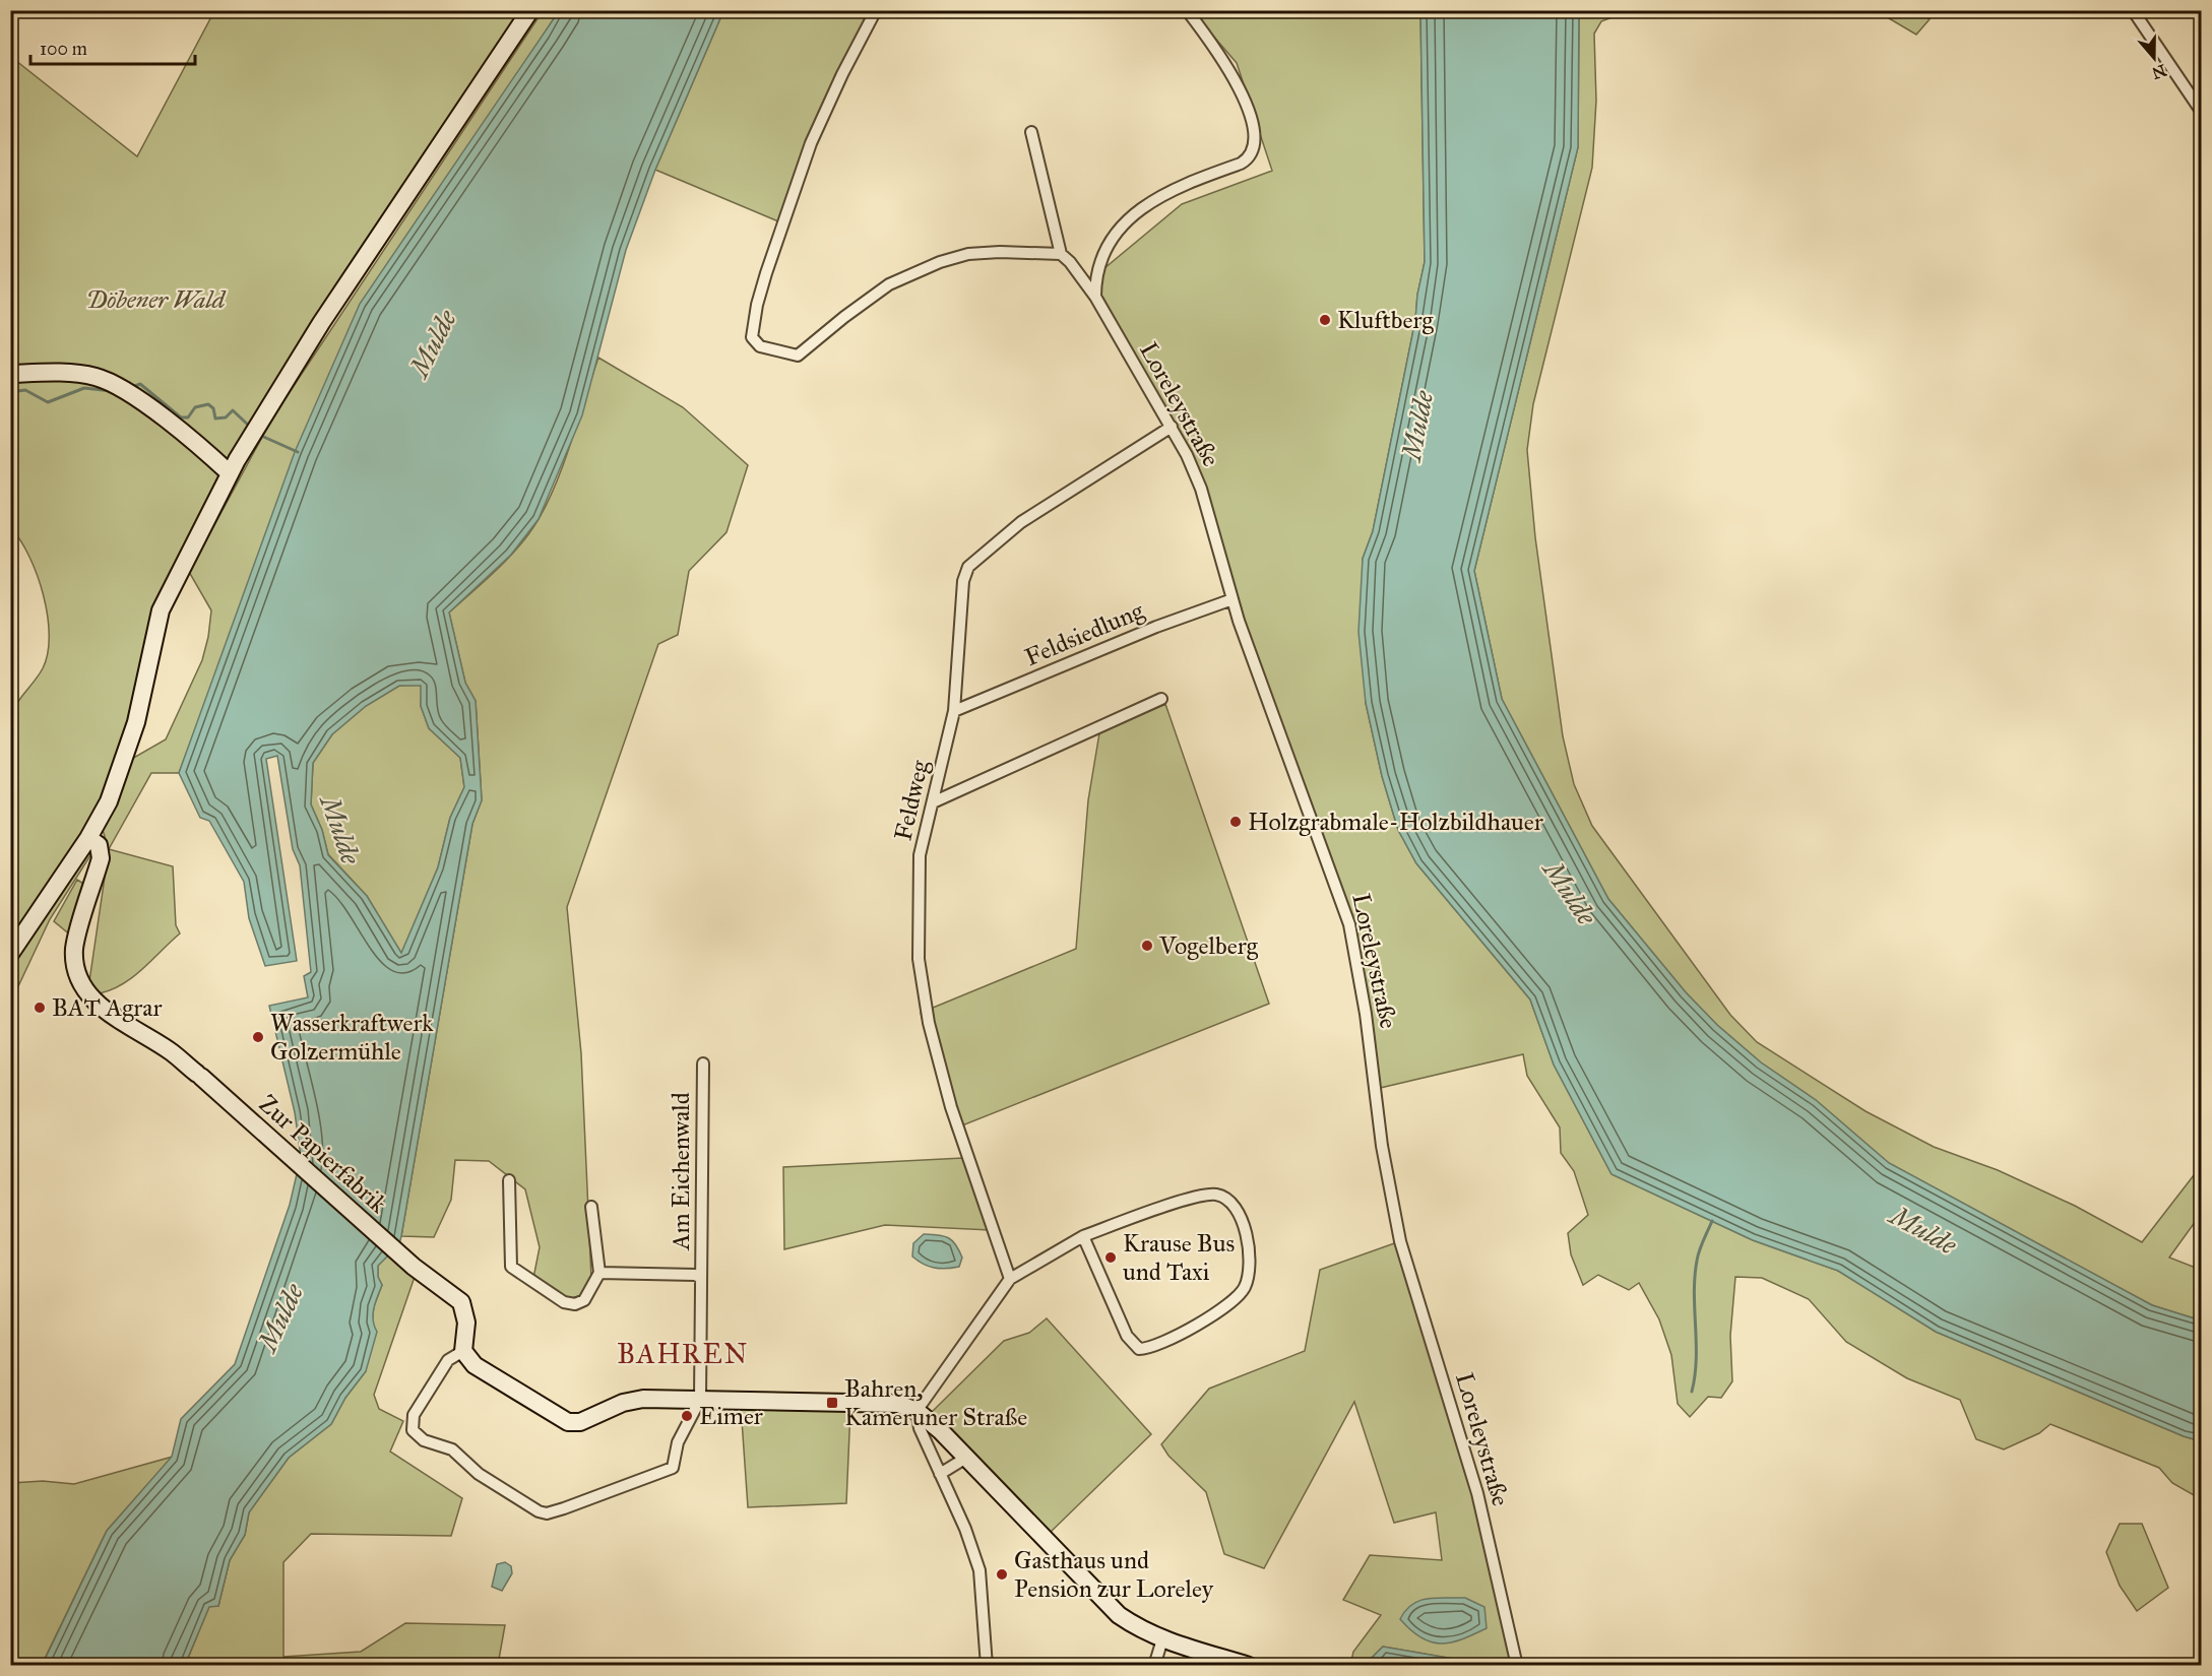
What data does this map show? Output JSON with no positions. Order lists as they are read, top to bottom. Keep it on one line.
{"streets":{"street":["Loreleystraße","Feldsiedlung","Feldweg","Zur Papierfabrik","Am Eichenwald"]},"crossings":[["Loreleystraße","Feldsiedlung"],["Loreleystraße","Feldweg"],["Feldsiedlung","Feldweg"]],"districts":["BAHREN"],"water":["Mulde"],"parks":["Döbener Wald"],"places":{"other":["Kluftberg","Holzgrabmale-Holzbildhauer","Vogelberg","BAT Agrar","Wasserkraftwerk Golzermühle","Krause Bus und Taxi","Eimer","Gasthaus und Pension zur Loreley"],"transit":["Bahren, Kameruner Straße"]},"scale_bar":"100 m","north":"bottom"}
